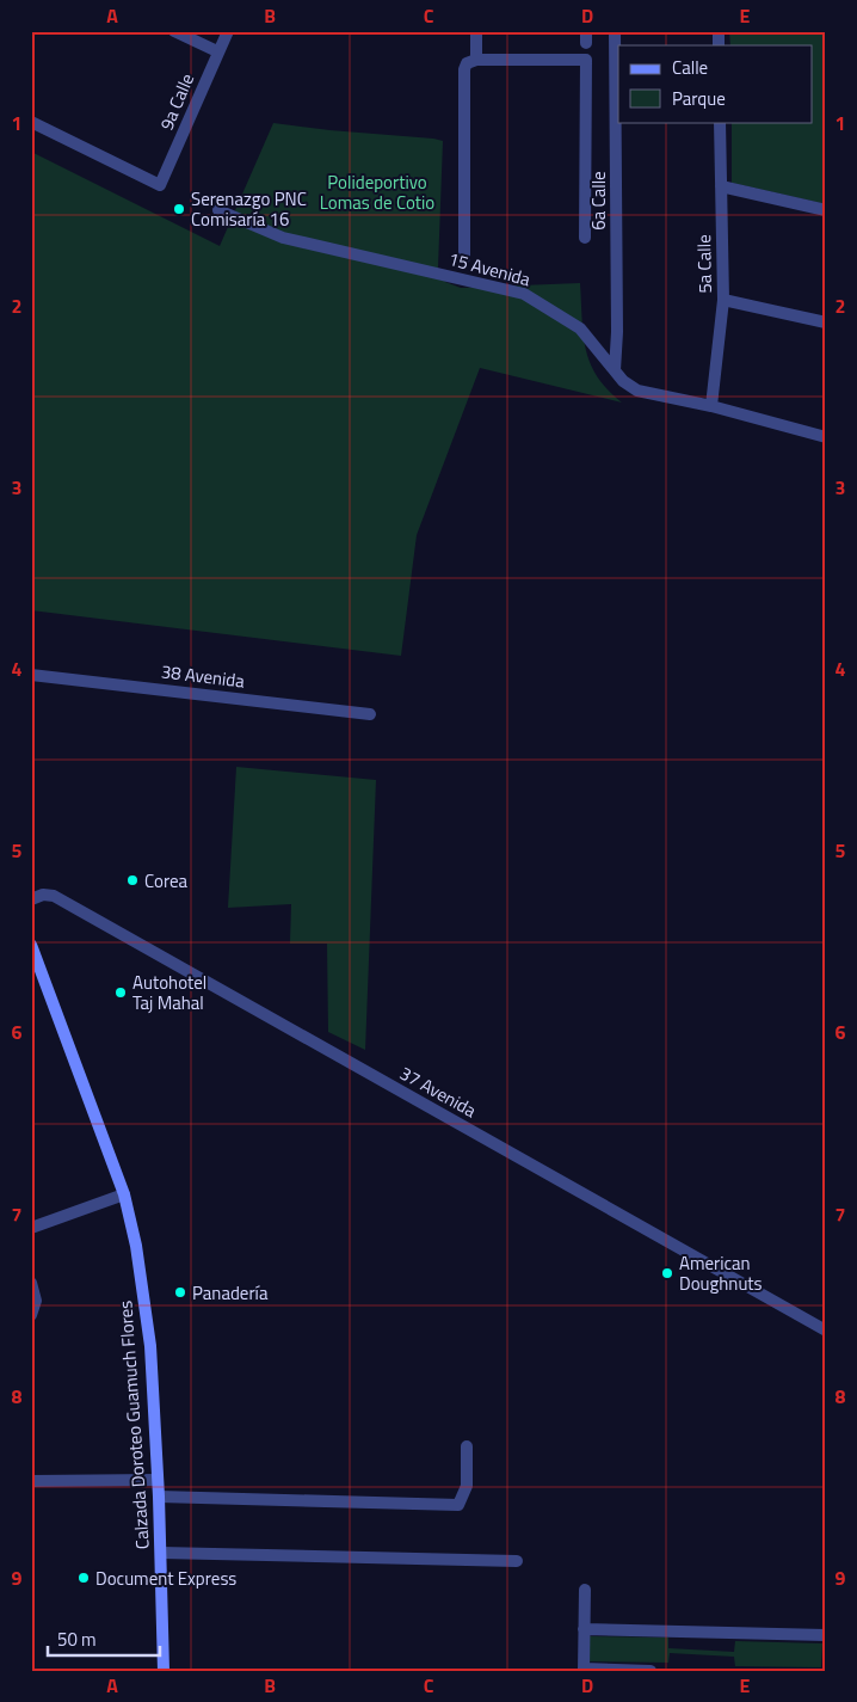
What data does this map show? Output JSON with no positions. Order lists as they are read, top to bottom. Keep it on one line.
{"streets":{"main road":["Calzada Doroteo Guamuch Flores"],"street":["9a Calle","6a Calle","5a Calle","15 Avenida","38 Avenida","37 Avenida"]},"crossings":[["6a Calle","15 Avenida"],["5a Calle","15 Avenida"]],"parks":["Polideportivo Lomas de Cotio"],"places":["Serenazgo PNC Comisaría 16","Corea","Autohotel Taj Mahal","American Doughnuts","Panadería","Document Express"],"legend":["Calle","Parque"],"scale_bar":"50 m","grid":{"columns":["A","B","C","D","E"],"rows":["1","2","3","4","5","6","7","8","9"]}}
